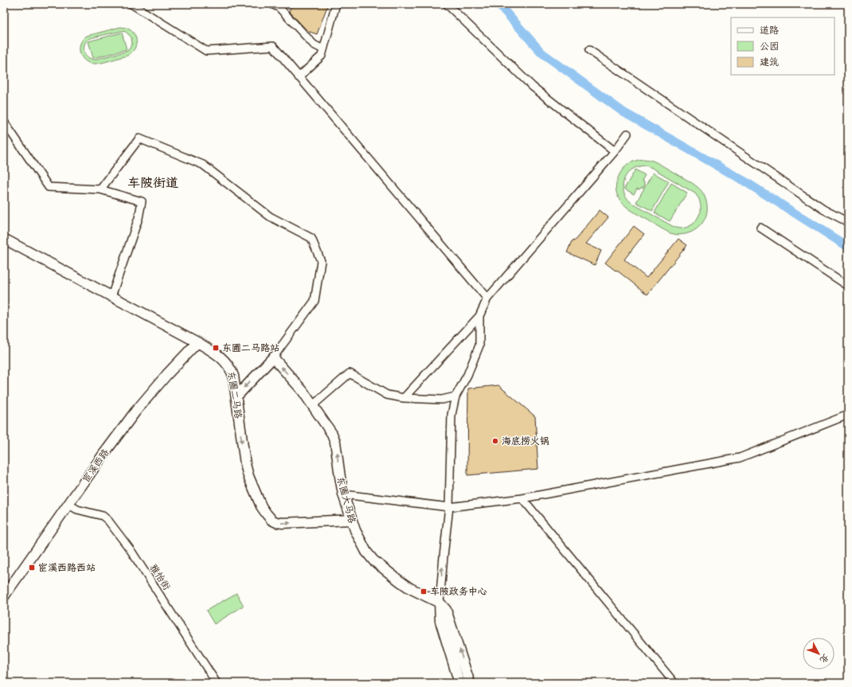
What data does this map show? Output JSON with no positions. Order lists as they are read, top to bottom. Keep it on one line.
{"streets":{"street":["东圃二马路","宦溪西路","东圃大马路","雅怡街"]},"crossings":[["东圃二马路","宦溪西路"],["东圃二马路","东圃大马路"],["宦溪西路","雅怡街"]],"districts":["车陂街道"],"places":{"transit":["东圃二马路站","宦溪西路西站","车陂政务中心"],"other":["海底捞火锅"]},"legend":["道路","公园","建筑"],"north":"bottom right"}
